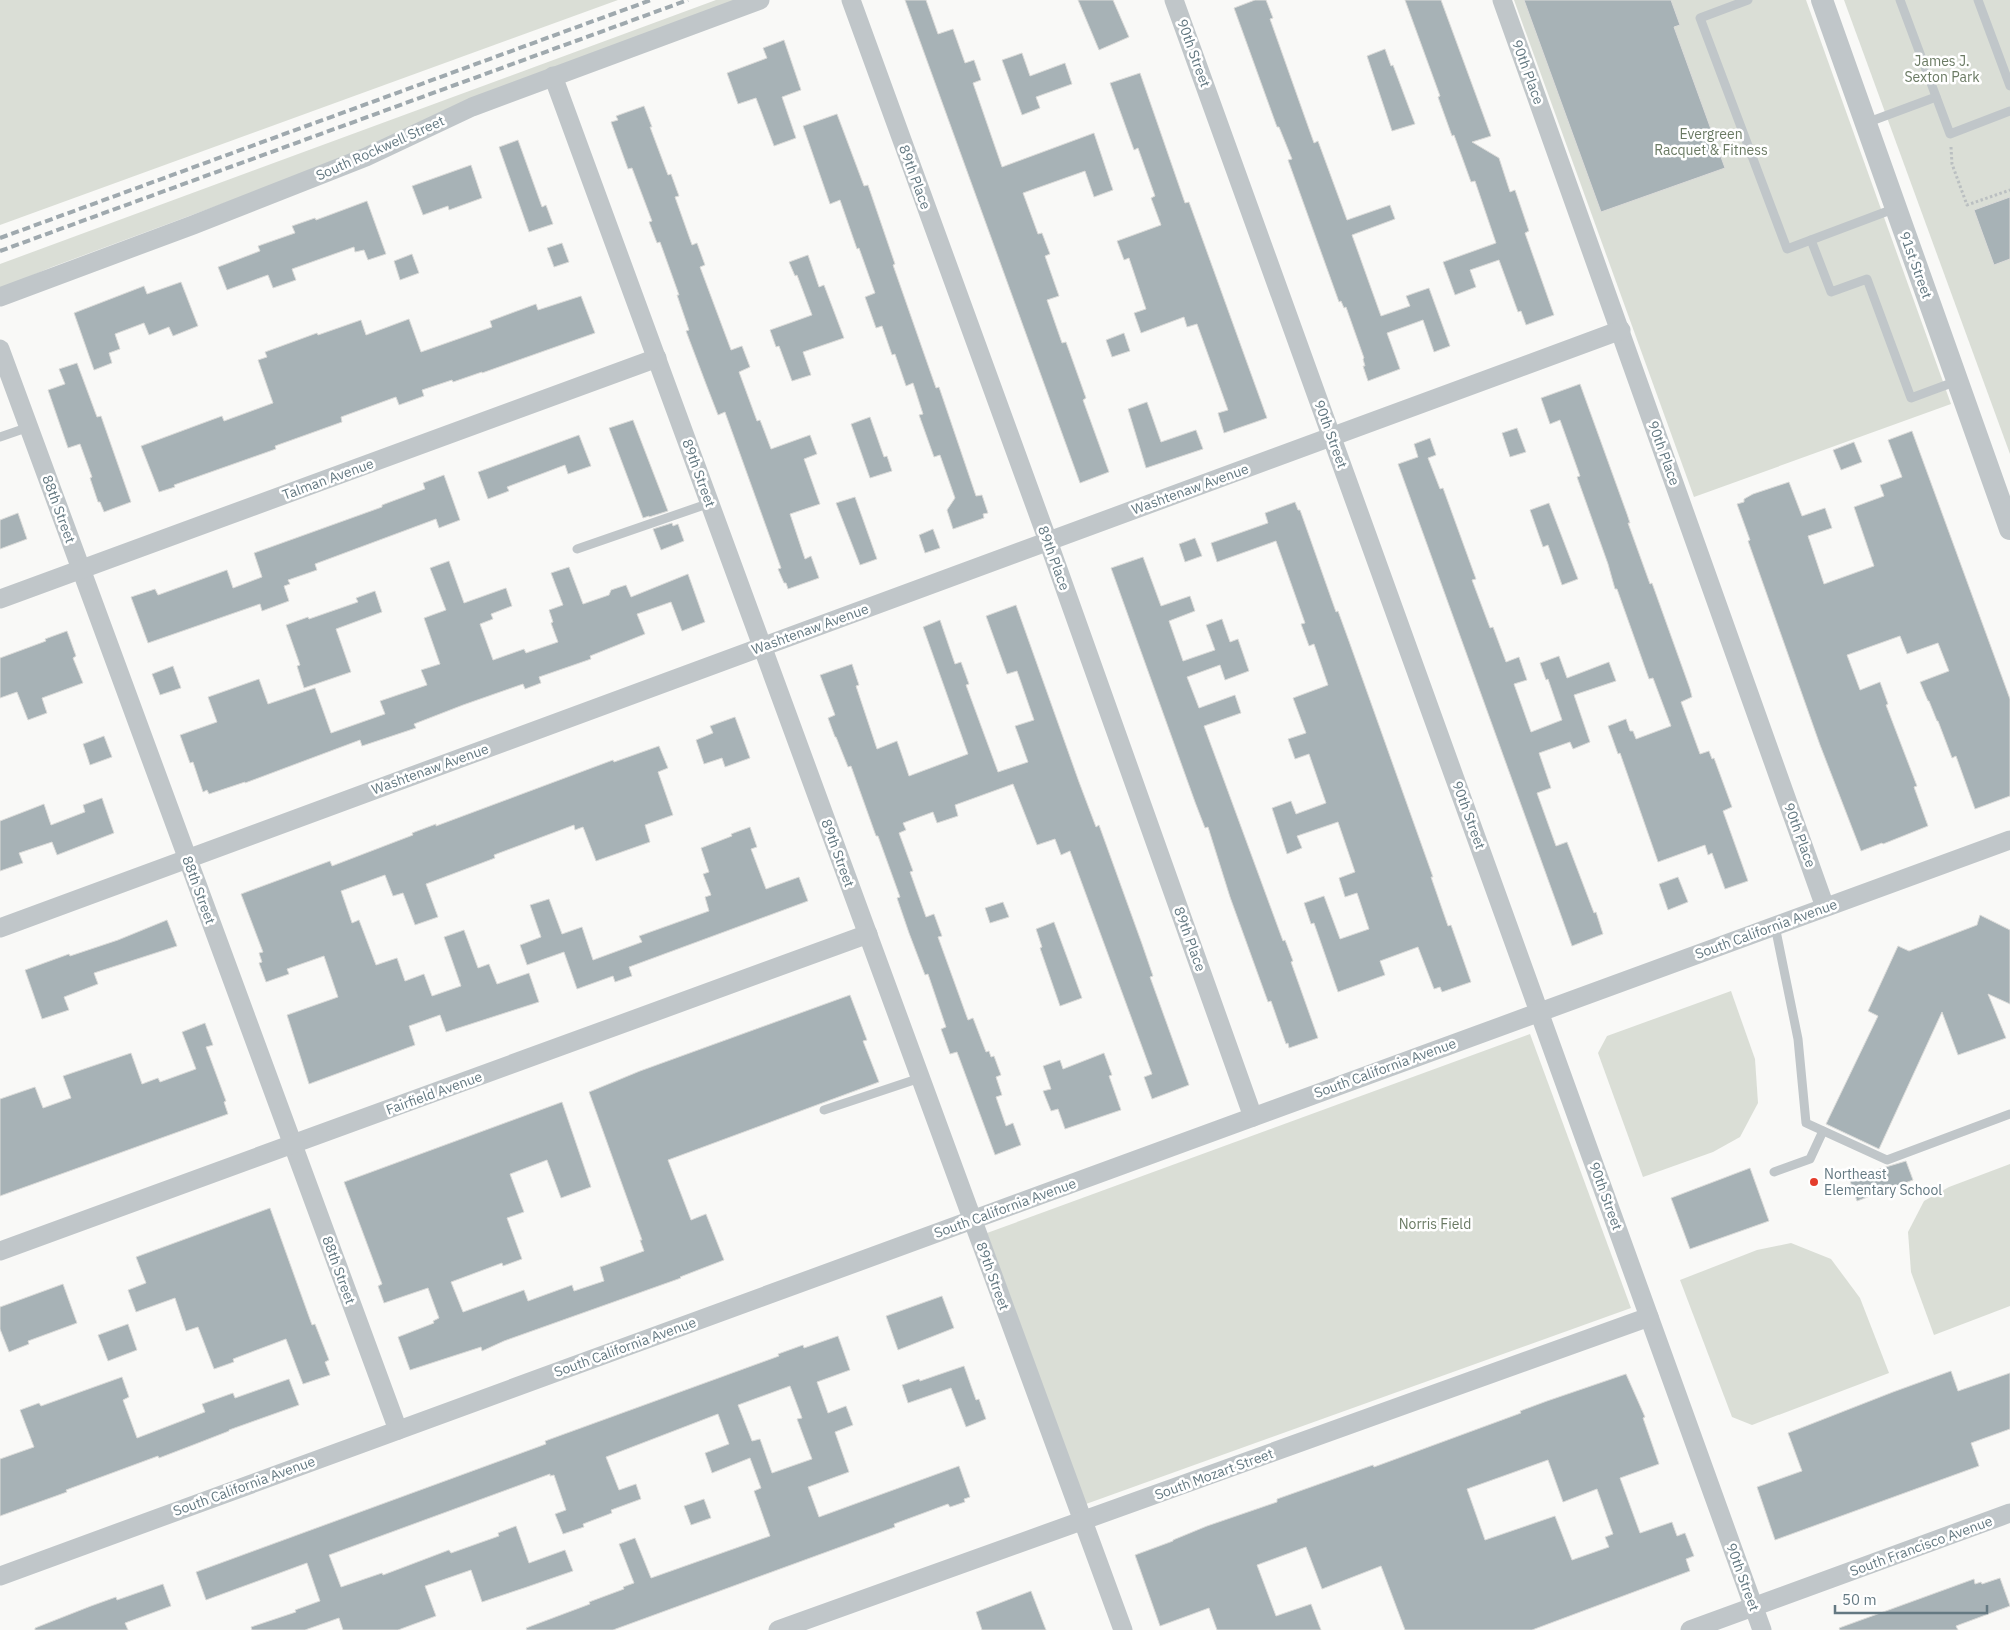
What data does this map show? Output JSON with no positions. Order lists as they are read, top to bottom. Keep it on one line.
{"streets":{"street":["90th Street","90th Place","South Rockwell Street","89th Place","91st Street","89th Street","Talman Avenue","Washtenaw Avenue","88th Street","South California Avenue","Fairfield Avenue","South Mozart Street","South Francisco Avenue"]},"crossings":[["90th Street","Washtenaw Avenue"],["90th Street","South California Avenue"],["90th Street","South Mozart Street"],["90th Street","South Francisco Avenue"],["90th Place","Washtenaw Avenue"],["90th Place","South California Avenue"],["South Rockwell Street","89th Street"],["89th Place","Washtenaw Avenue"],["89th Place","South California Avenue"],["89th Street","Talman Avenue"],["89th Street","Washtenaw Avenue"],["89th Street","South California Avenue"],["89th Street","Fairfield Avenue"],["89th Street","South Mozart Street"],["Talman Avenue","88th Street"],["Washtenaw Avenue","88th Street"],["88th Street","South California Avenue"],["88th Street","Fairfield Avenue"]],"parks":["James J. Sexton Park","Evergreen Racquet & Fitness","Norris Field"],"places":["Northeast Elementary School"],"scale_bar":"50 m"}
